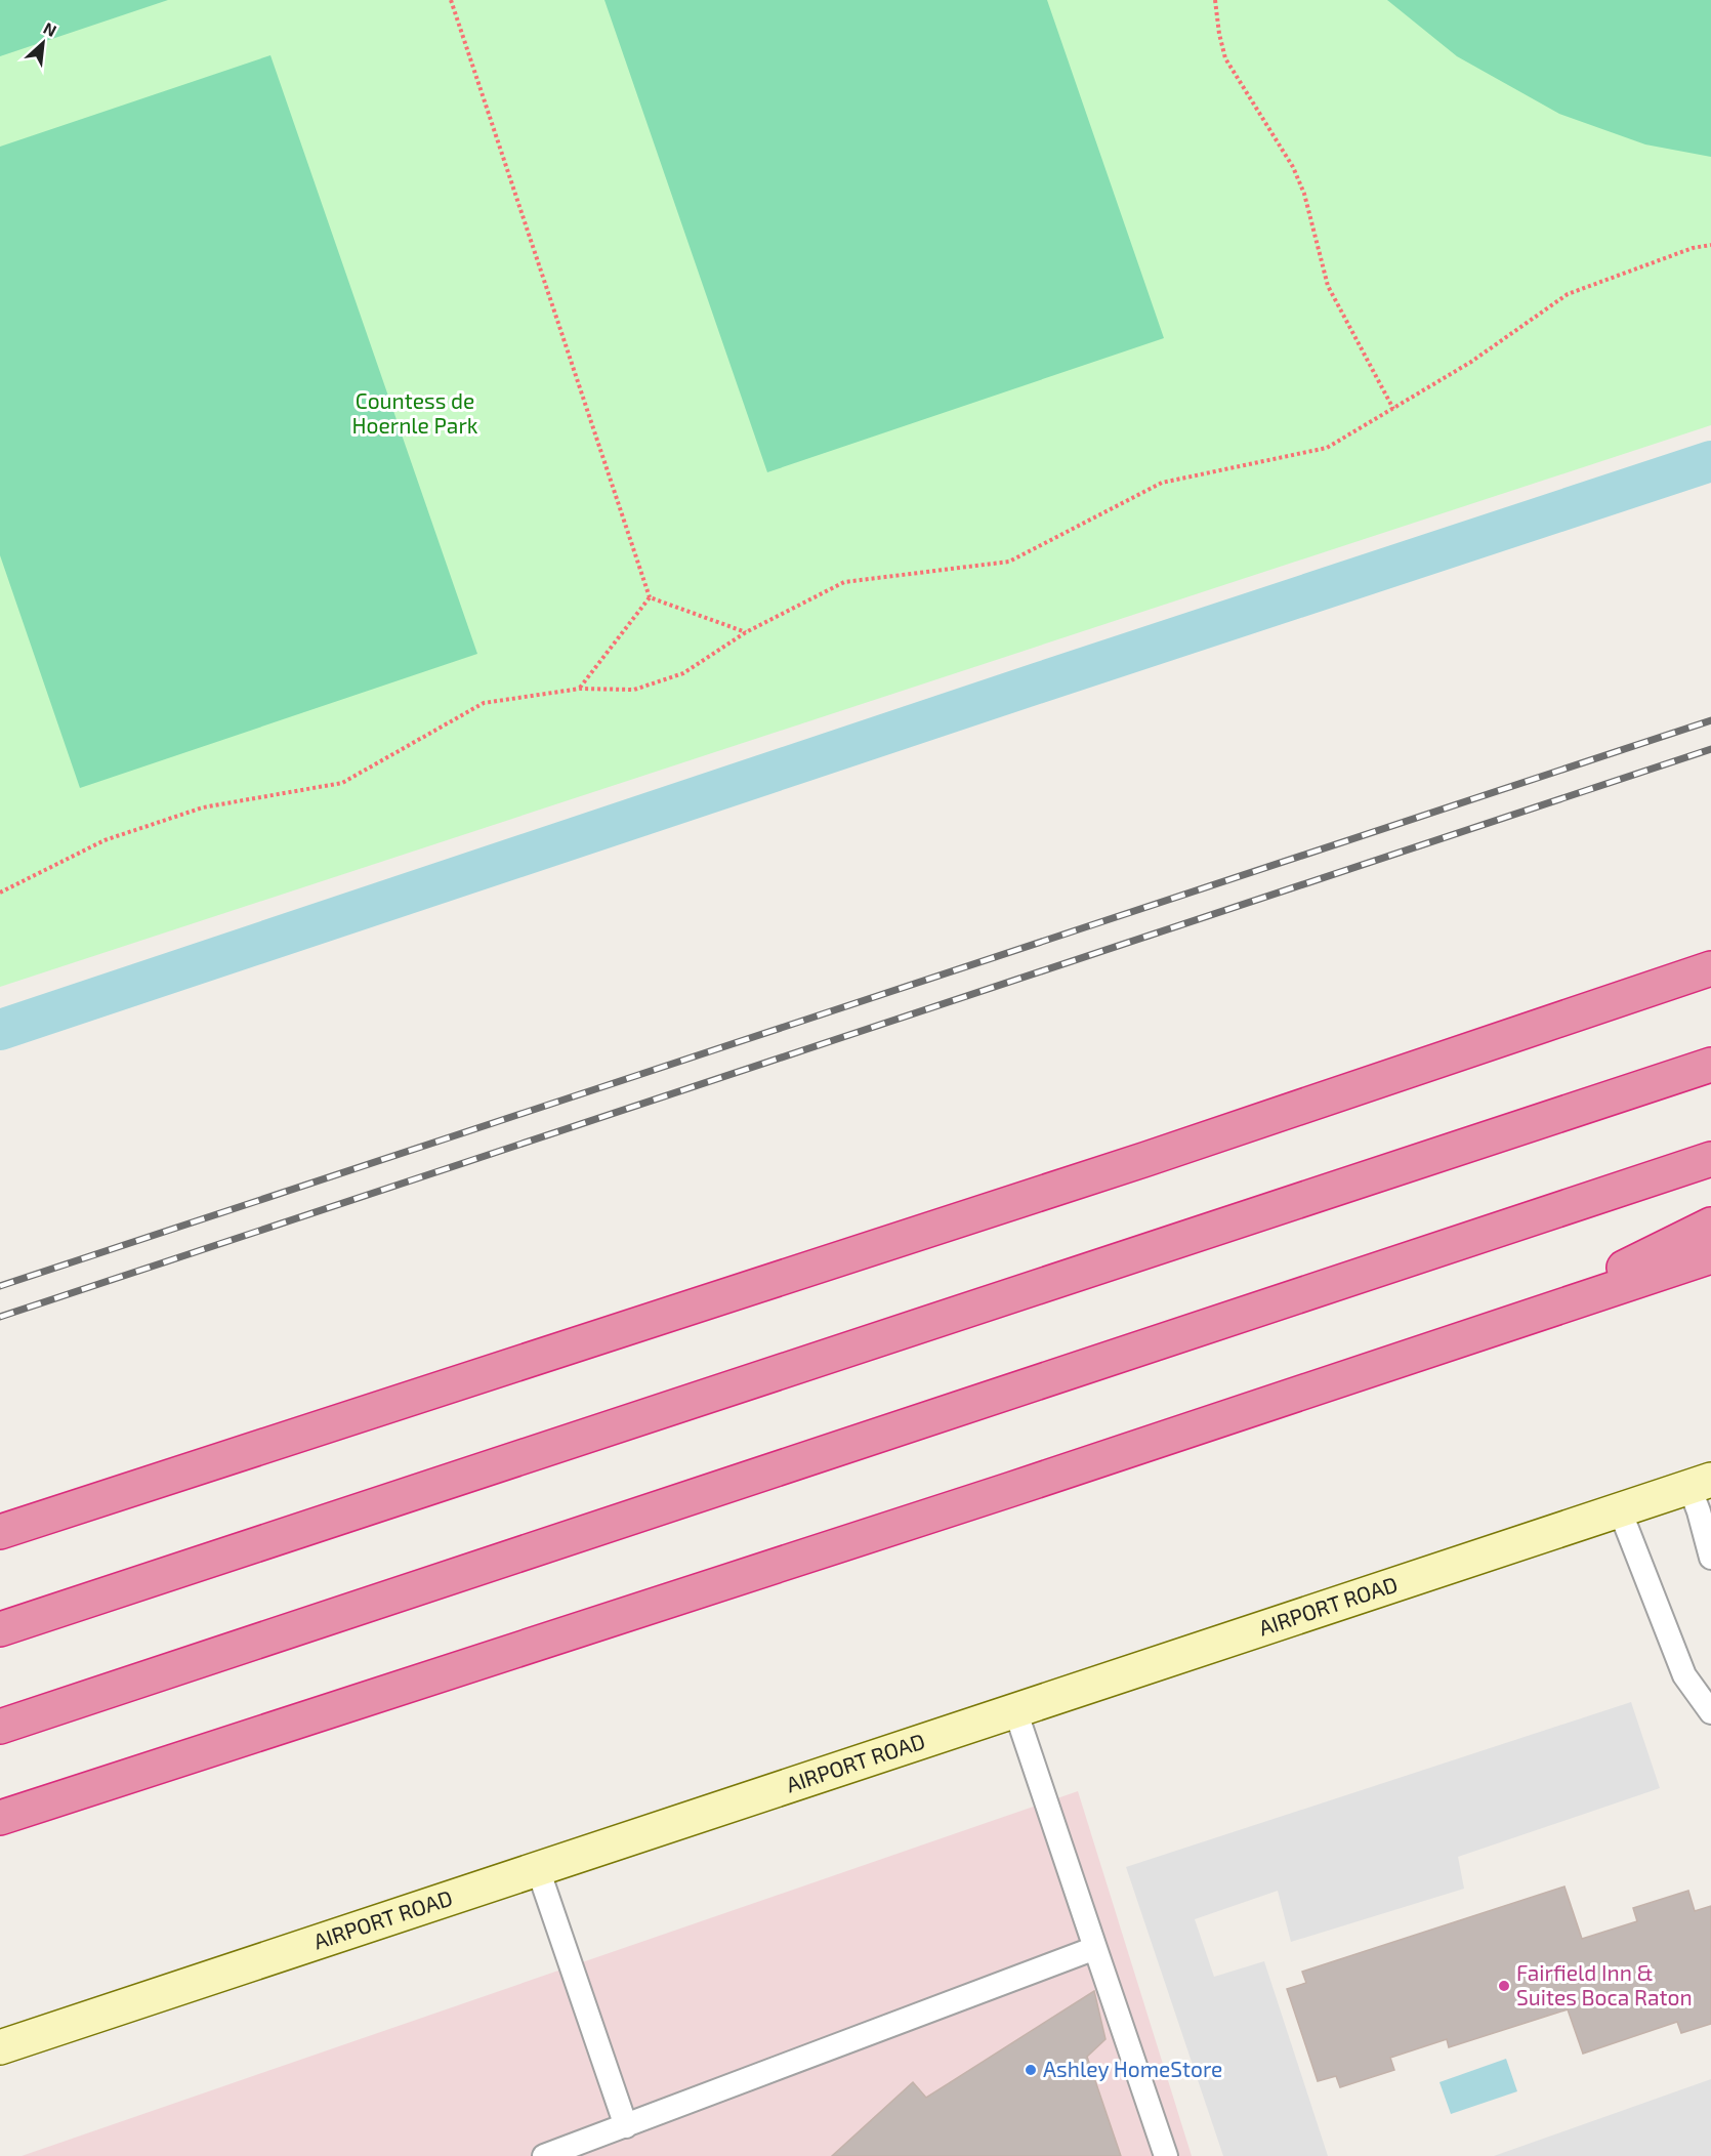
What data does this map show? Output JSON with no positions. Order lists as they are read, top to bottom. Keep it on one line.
{"streets":{"street":["AIRPORT ROAD"]},"parks":["Countess de Hoernle Park"],"places":["Fairfield Inn & Suites Boca Raton","Ashley HomeStore"],"north":"top right"}
